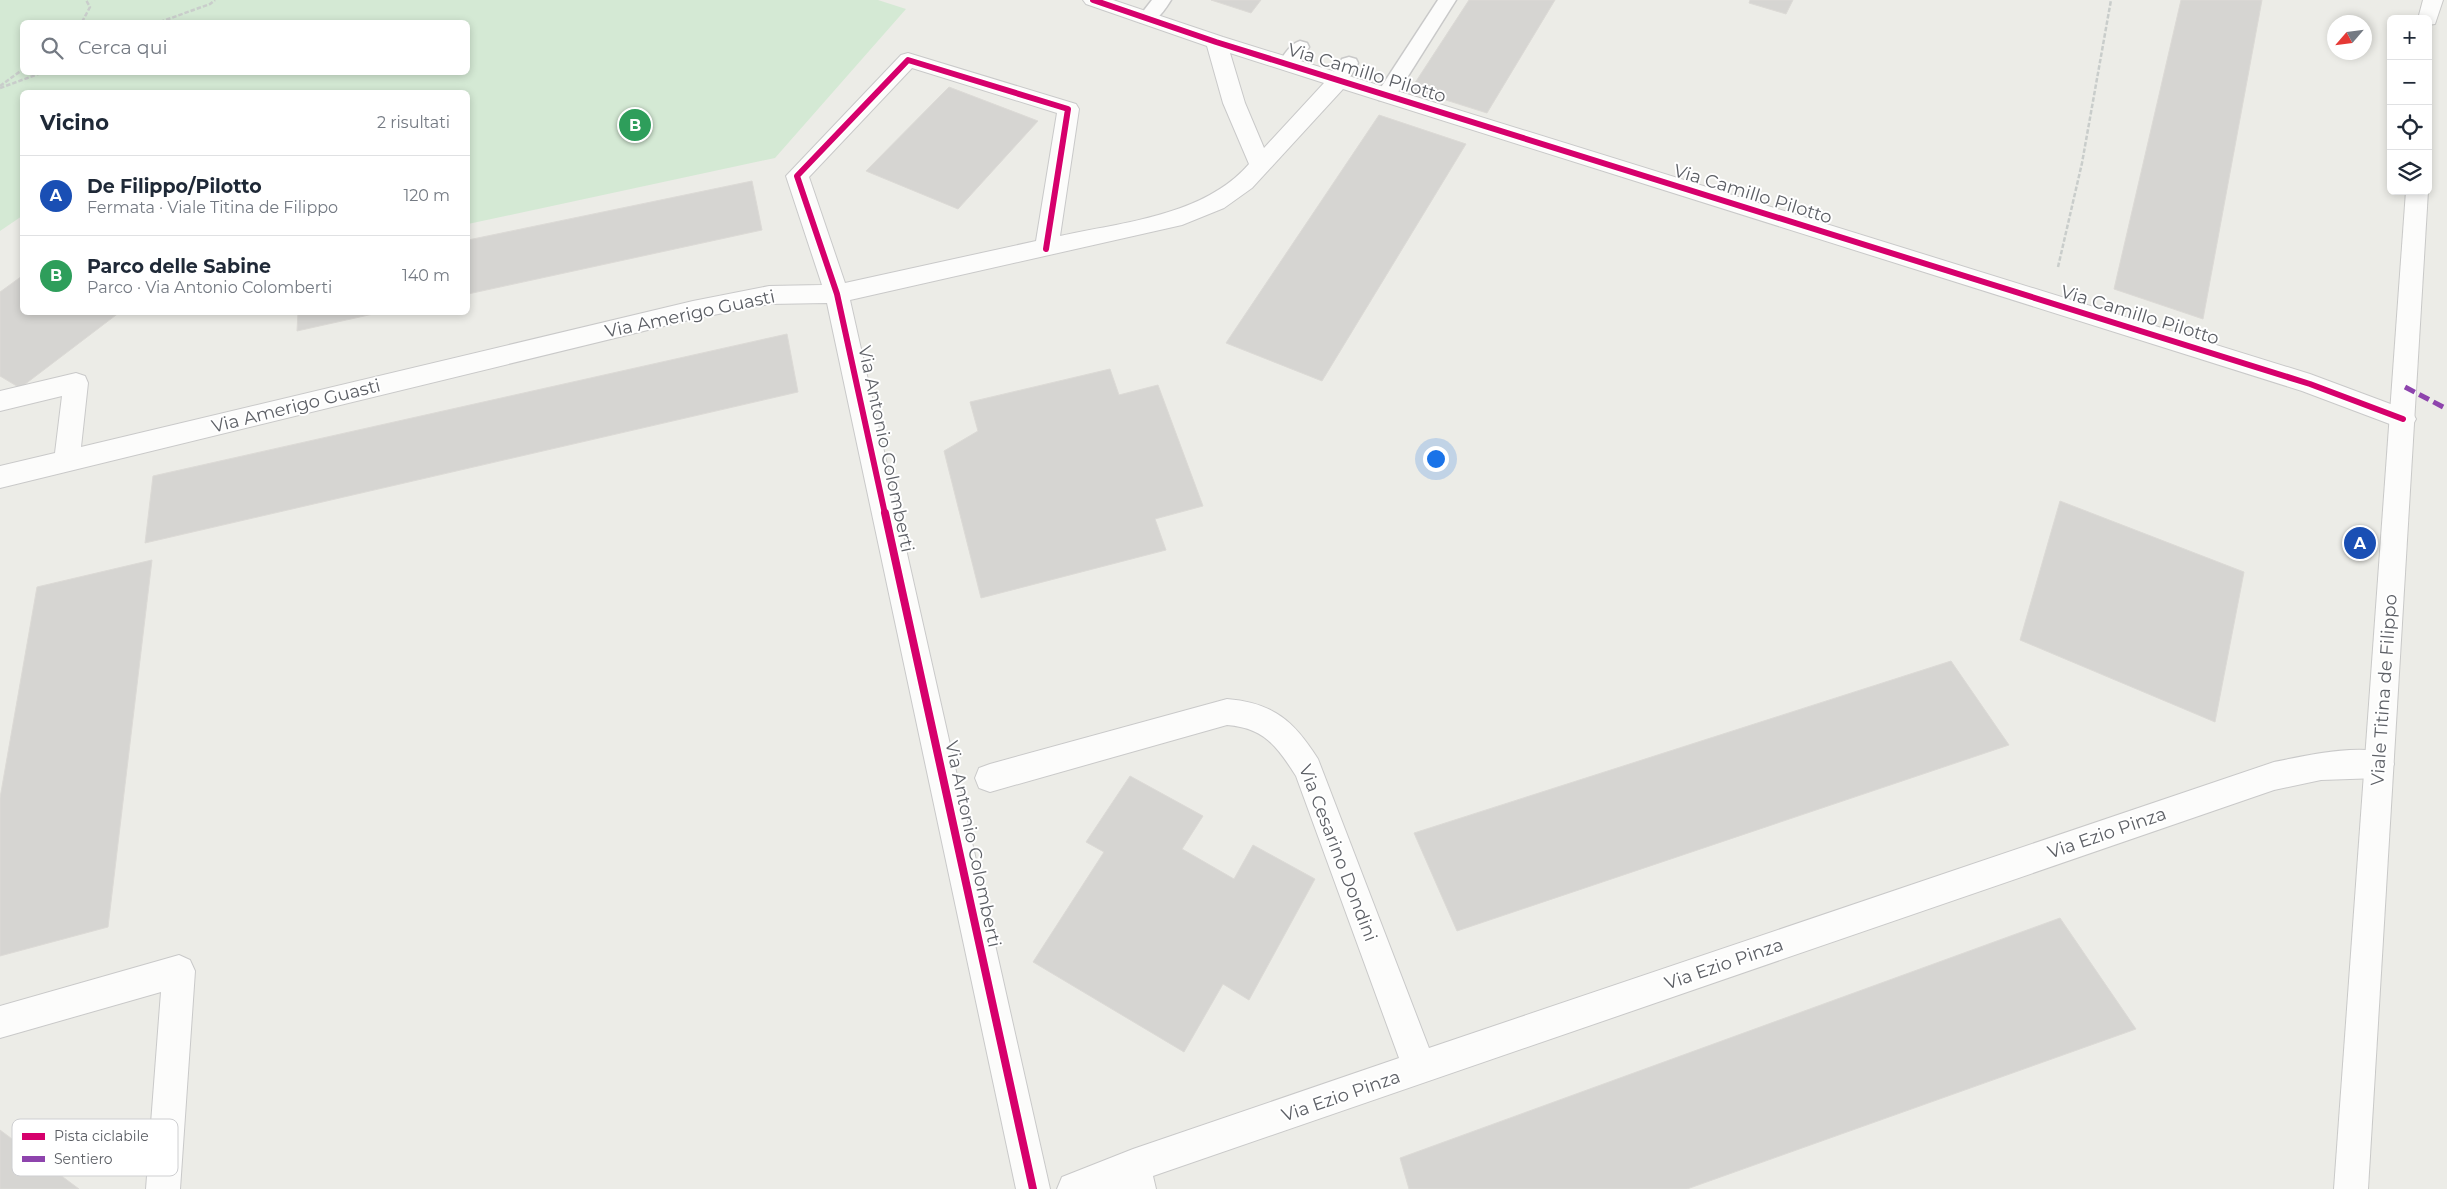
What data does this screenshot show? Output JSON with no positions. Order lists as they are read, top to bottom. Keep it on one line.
{"streets":{"street":["Via Camillo Pilotto","Via Amerigo Guasti","Via Antonio Colomberti","Viale Titina de Filippo","Via Ezio Pinza","Via Cesarino Dondini"]},"crossings":[["Via Camillo Pilotto","Via Amerigo Guasti"],["Via Camillo Pilotto","Viale Titina de Filippo"],["Via Amerigo Guasti","Via Antonio Colomberti"],["Viale Titina de Filippo","Via Ezio Pinza"],["Via Ezio Pinza","Via Cesarino Dondini"]],"legend":["Pista ciclabile","Sentiero"],"north":"bottom left","page":{"map_buttons":["+","−"],"search":"Cerca qui","heading":["Vicino","2 risultati"],"pins":["B","A"],"list":[{"mark":"A","name":"De Filippo/Pilotto","note":"Fermata · Viale Titina de Filippo","value":"120 m"},{"mark":"B","name":"Parco delle Sabine","note":"Parco · Via Antonio Colomberti","value":"140 m"}]}}
